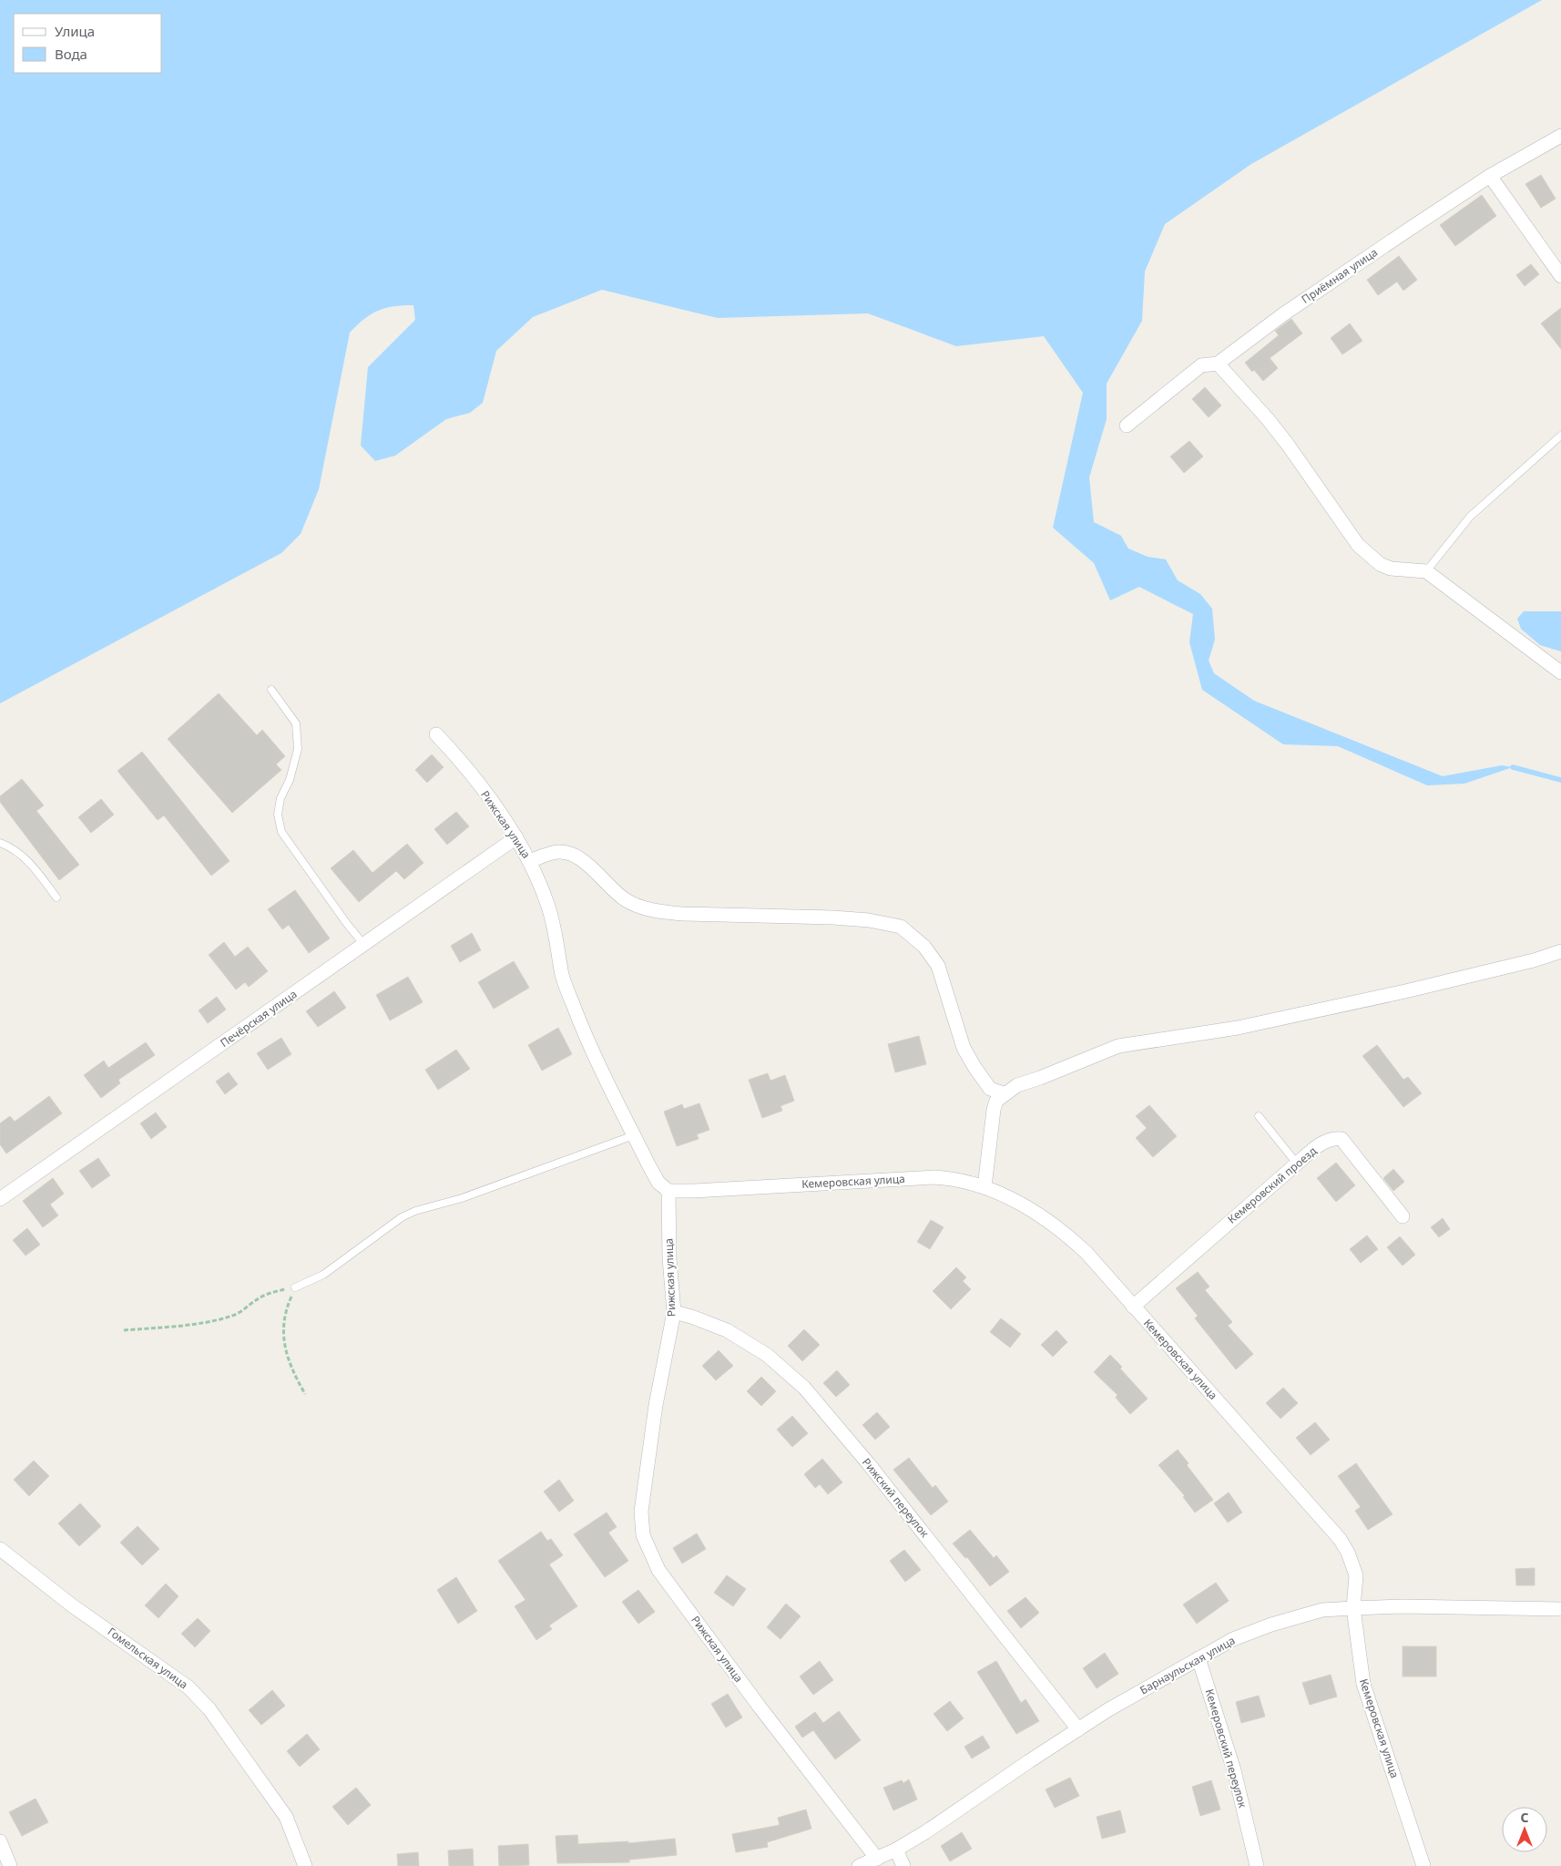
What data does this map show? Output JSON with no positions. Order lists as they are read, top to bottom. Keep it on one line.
{"streets":{"street":["Приёмная улица","Рижская улица","Печёрская улица","Кемеровская улица","Кемеровский проезд","Рижский переулок","Гомельская улица","Барнаульская улица","Кемеровский переулок"]},"crossings":[["Рижская улица","Печёрская улица"],["Рижская улица","Кемеровская улица"],["Рижская улица","Рижский переулок"],["Рижская улица","Барнаульская улица"],["Кемеровская улица","Кемеровский проезд"],["Кемеровская улица","Барнаульская улица"],["Рижский переулок","Барнаульская улица"],["Барнаульская улица","Кемеровский переулок"]],"legend":["Улица","Вода"],"north":"top"}
